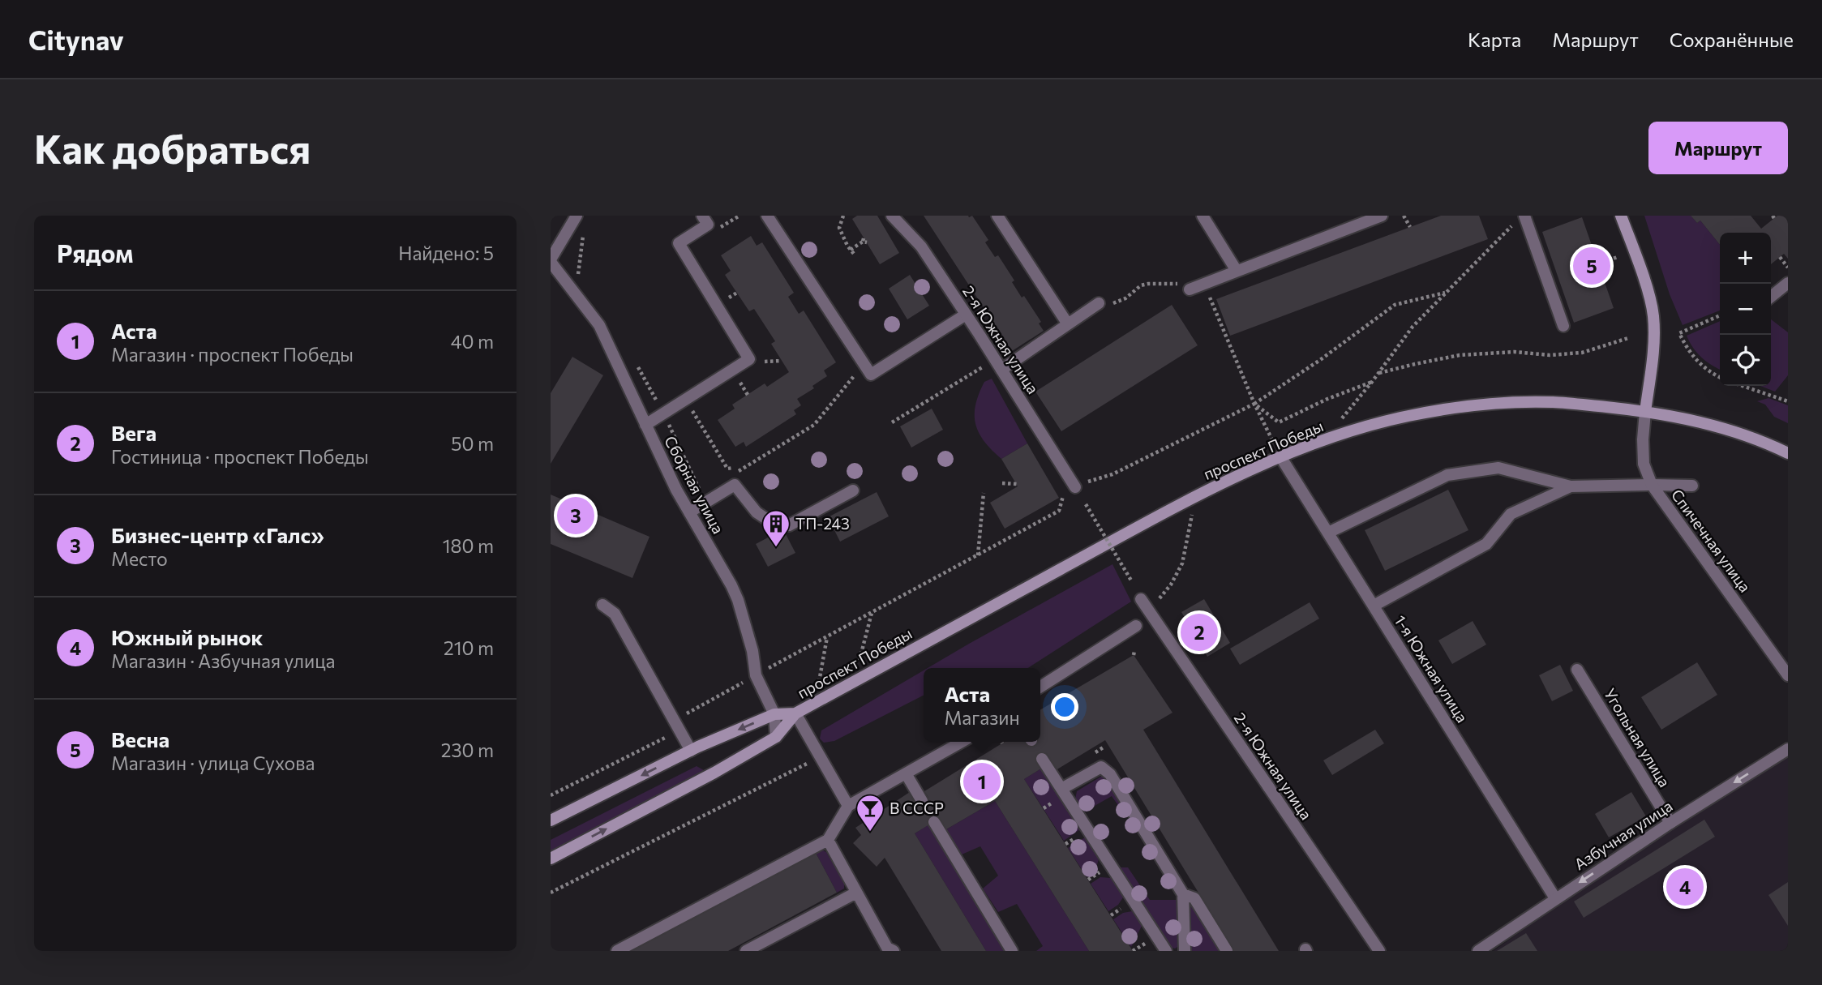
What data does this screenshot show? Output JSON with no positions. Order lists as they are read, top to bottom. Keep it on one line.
{"streets":{"street":["2-я Южная улица","проспект Победы","Сборная улица","Спичечная улица","1-я Южная улица","Угольная улица","Азбучная улица"]},"crossings":[["проспект Победы","Сборная улица"],["проспект Победы","Спичечная улица"],["проспект Победы","1-я Южная улица"],["1-я Южная улица","Азбучная улица"],["Угольная улица","Азбучная улица"]],"one_way":["Азбучная улица"],"places":{"building":["ТП-243"],"bar":["В СССР"]},"page":{"header":"Citynav","nav":["Карта","Маршрут","Сохранённые"],"buttons":"Маршрут","title":"Как добраться","heading":["Рядом","Найдено: 5"],"map_buttons":["+","−"],"pins":["5","3","2","1","4"],"list":[{"mark":"1","name":"Аста","note":"Магазин · проспект Победы","value":"40 m"},{"mark":"2","name":"Вега","note":"Гостиница · проспект Победы","value":"50 m"},{"mark":"3","name":"Бизнес-центр «Галс»","note":"Место","value":"180 m"},{"mark":"4","name":"Южный рынок","note":"Магазин · Азбучная улица","value":"210 m"},{"mark":"5","name":"Весна","note":"Магазин · улица Сухова","value":"230 m"}],"popup":["Аста","Магазин"]}}
